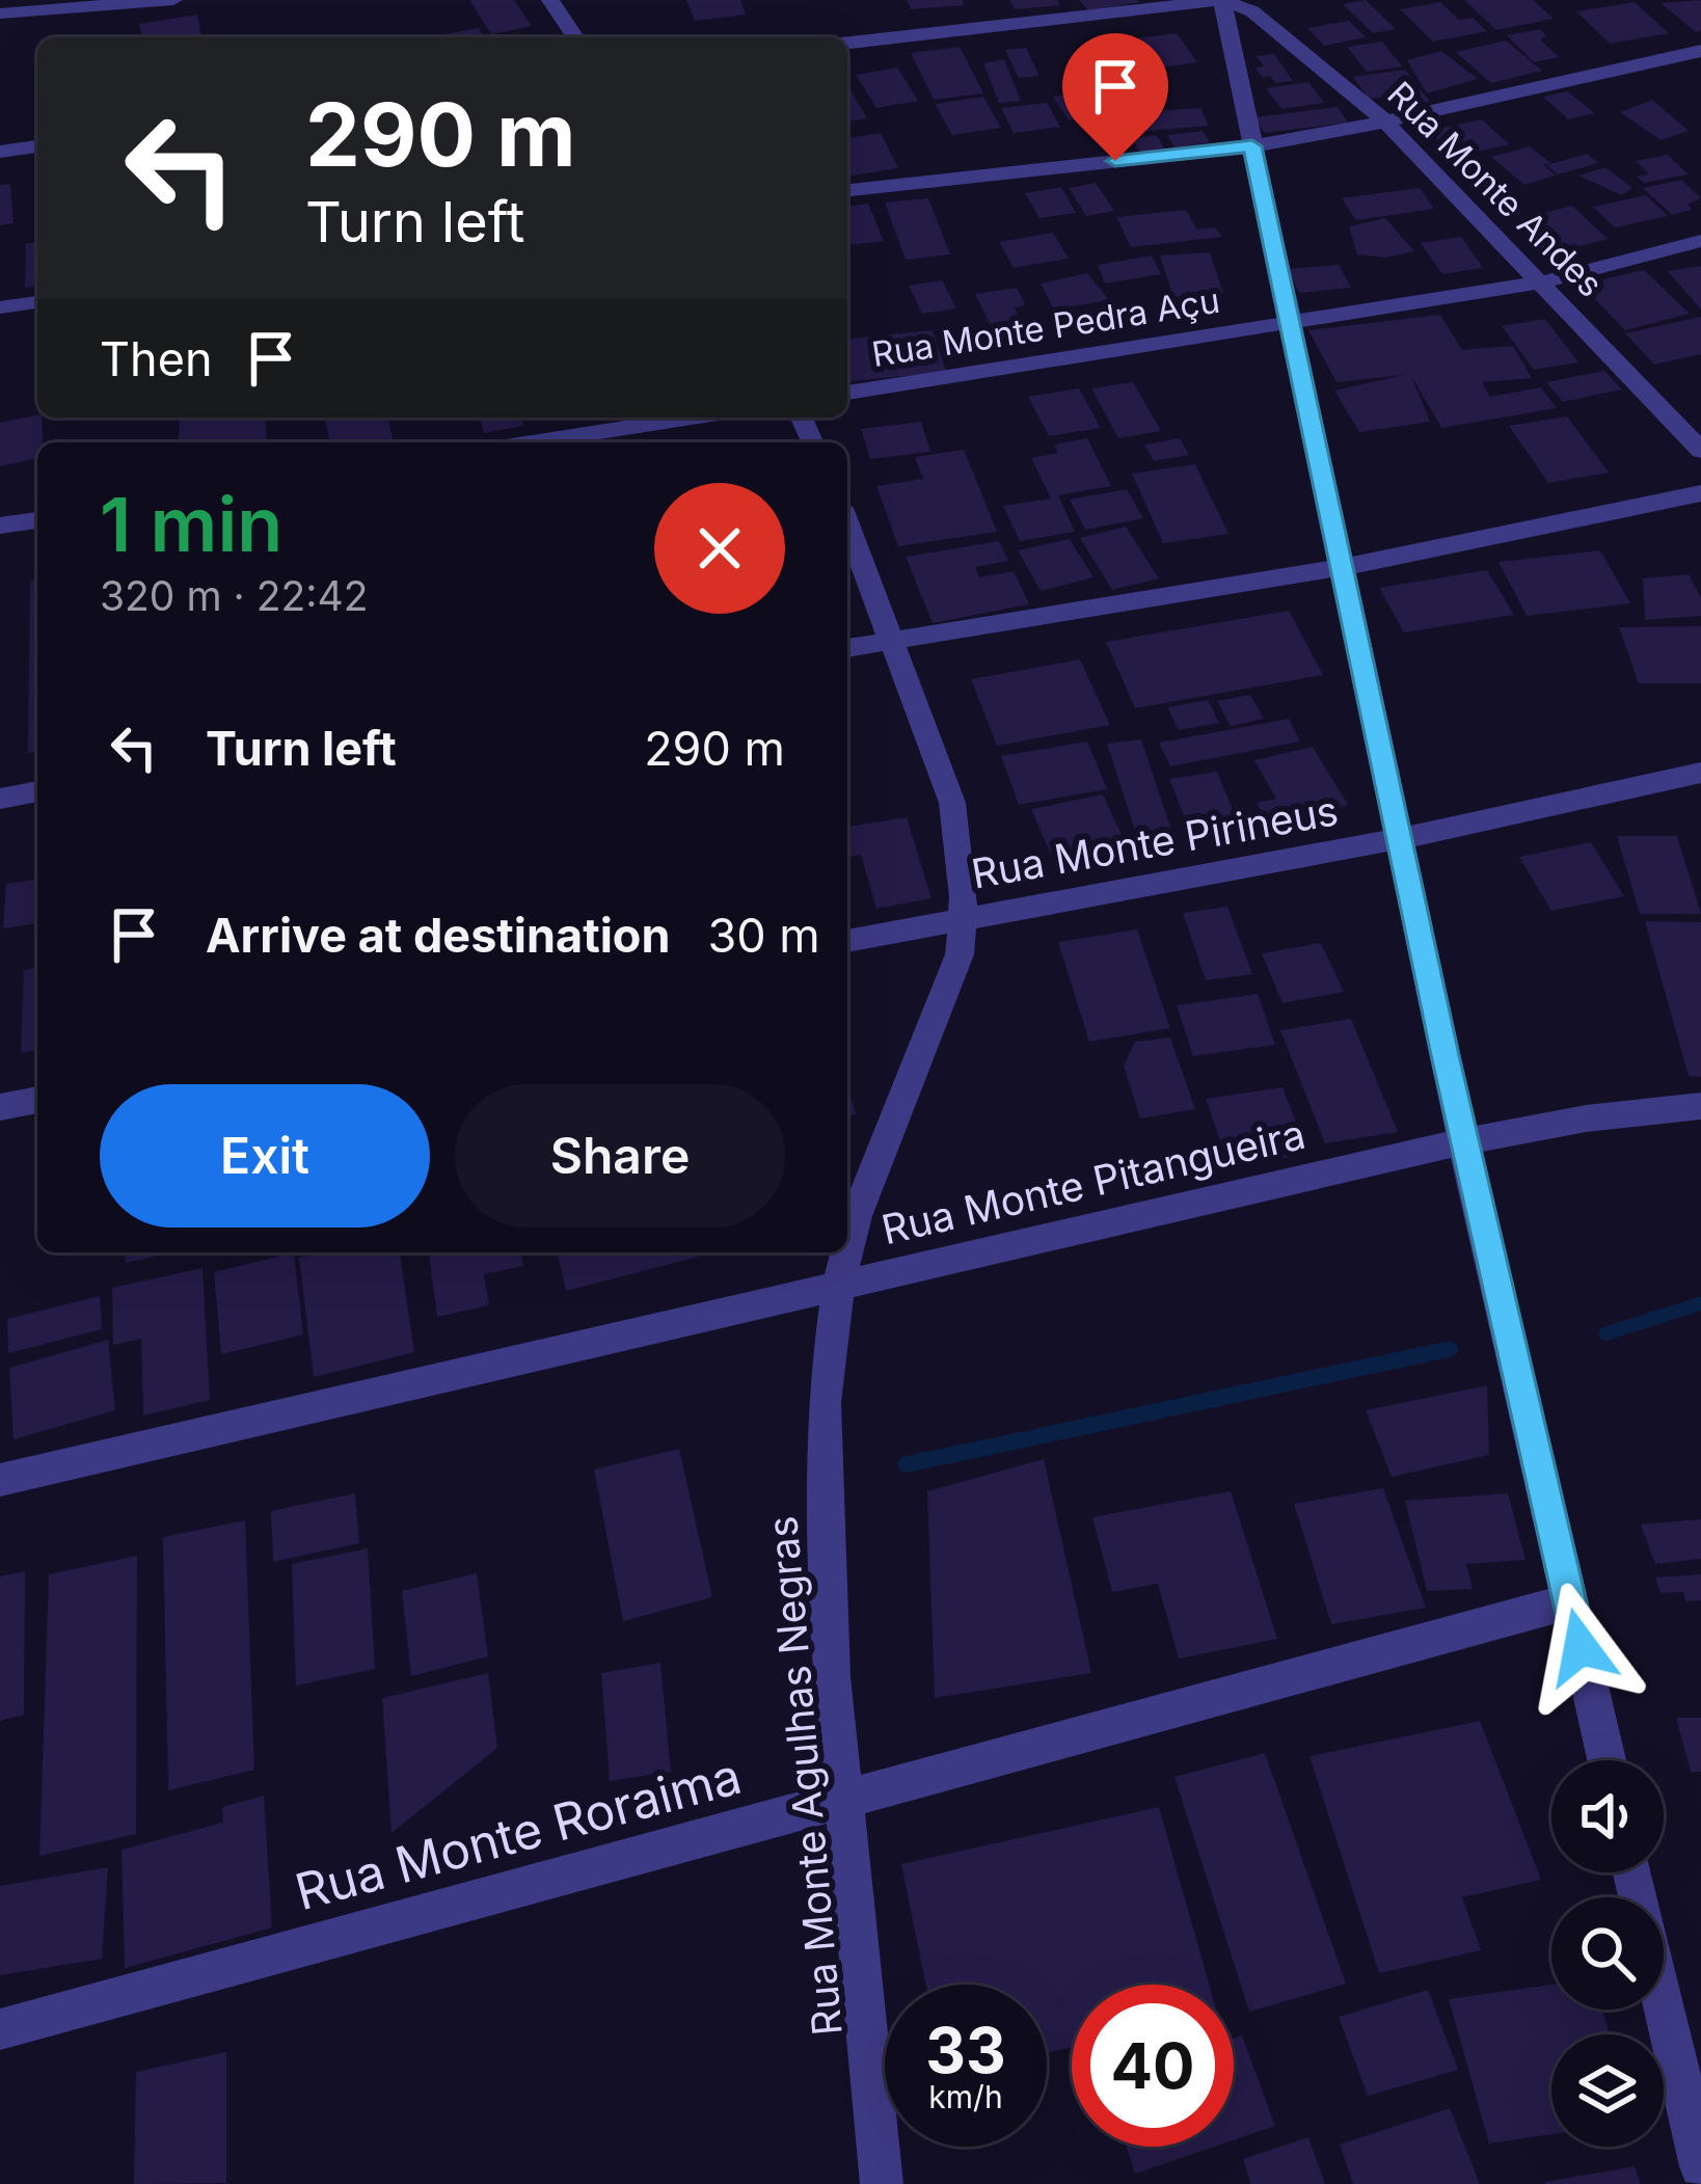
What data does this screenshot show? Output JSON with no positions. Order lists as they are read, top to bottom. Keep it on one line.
{"streets":{"street":["Rua Monte Andes","Rua Monte Pedra Açu","Rua Monte Pirineus","Rua Monte Pitangueira","Rua Monte Agulhas Negras","Rua Monte Roraima"]},"crossings":[["Rua Monte Andes","Rua Monte Pedra Açu"],["Rua Monte Pirineus","Rua Monte Agulhas Negras"],["Rua Monte Pitangueira","Rua Monte Agulhas Negras"],["Rua Monte Agulhas Negras","Rua Monte Roraima"]],"page":{"turn":["290 m","Turn left"],"then":"Then","heading":["1 min","320 m · 22:42"],"list":[{"name":"Turn left","value":"290 m"},{"name":"Arrive at destination","value":"30 m"}],"buttons":["Exit","Share"],"speed":"33 km/h","limit":"40"}}
